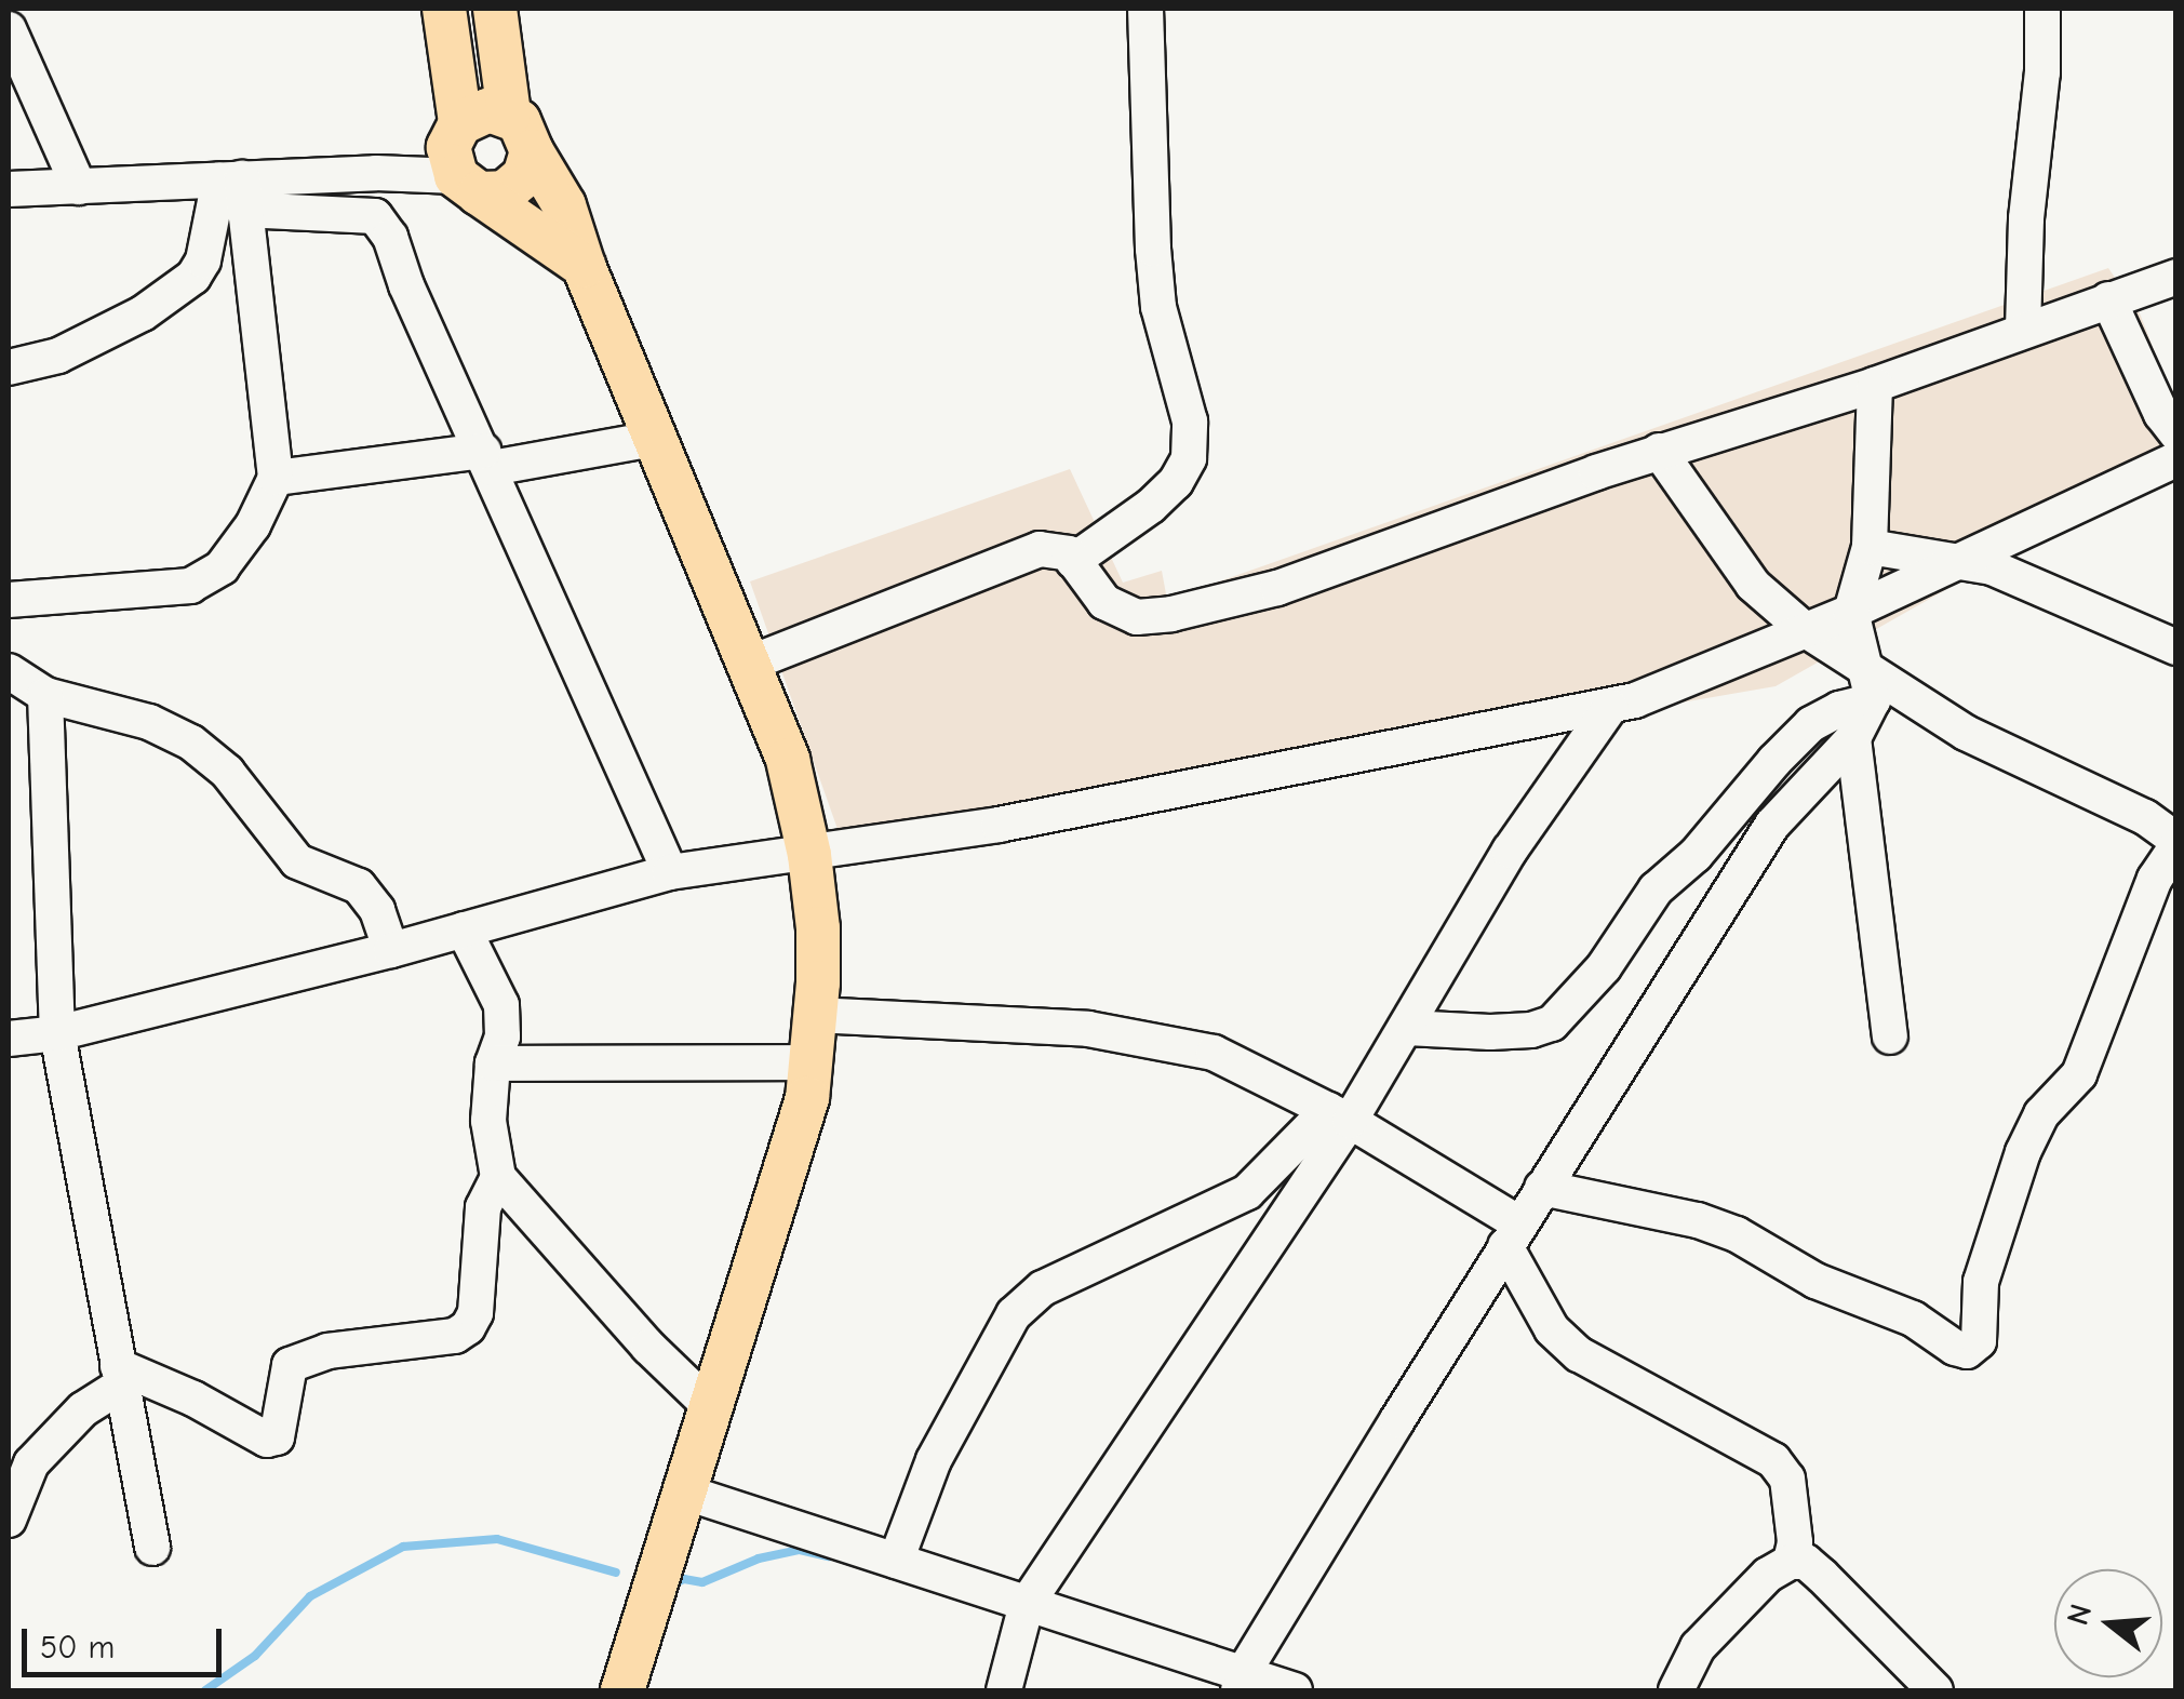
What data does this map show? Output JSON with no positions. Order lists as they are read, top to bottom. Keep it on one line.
{"scale_bar":"50 m","north":"left"}
